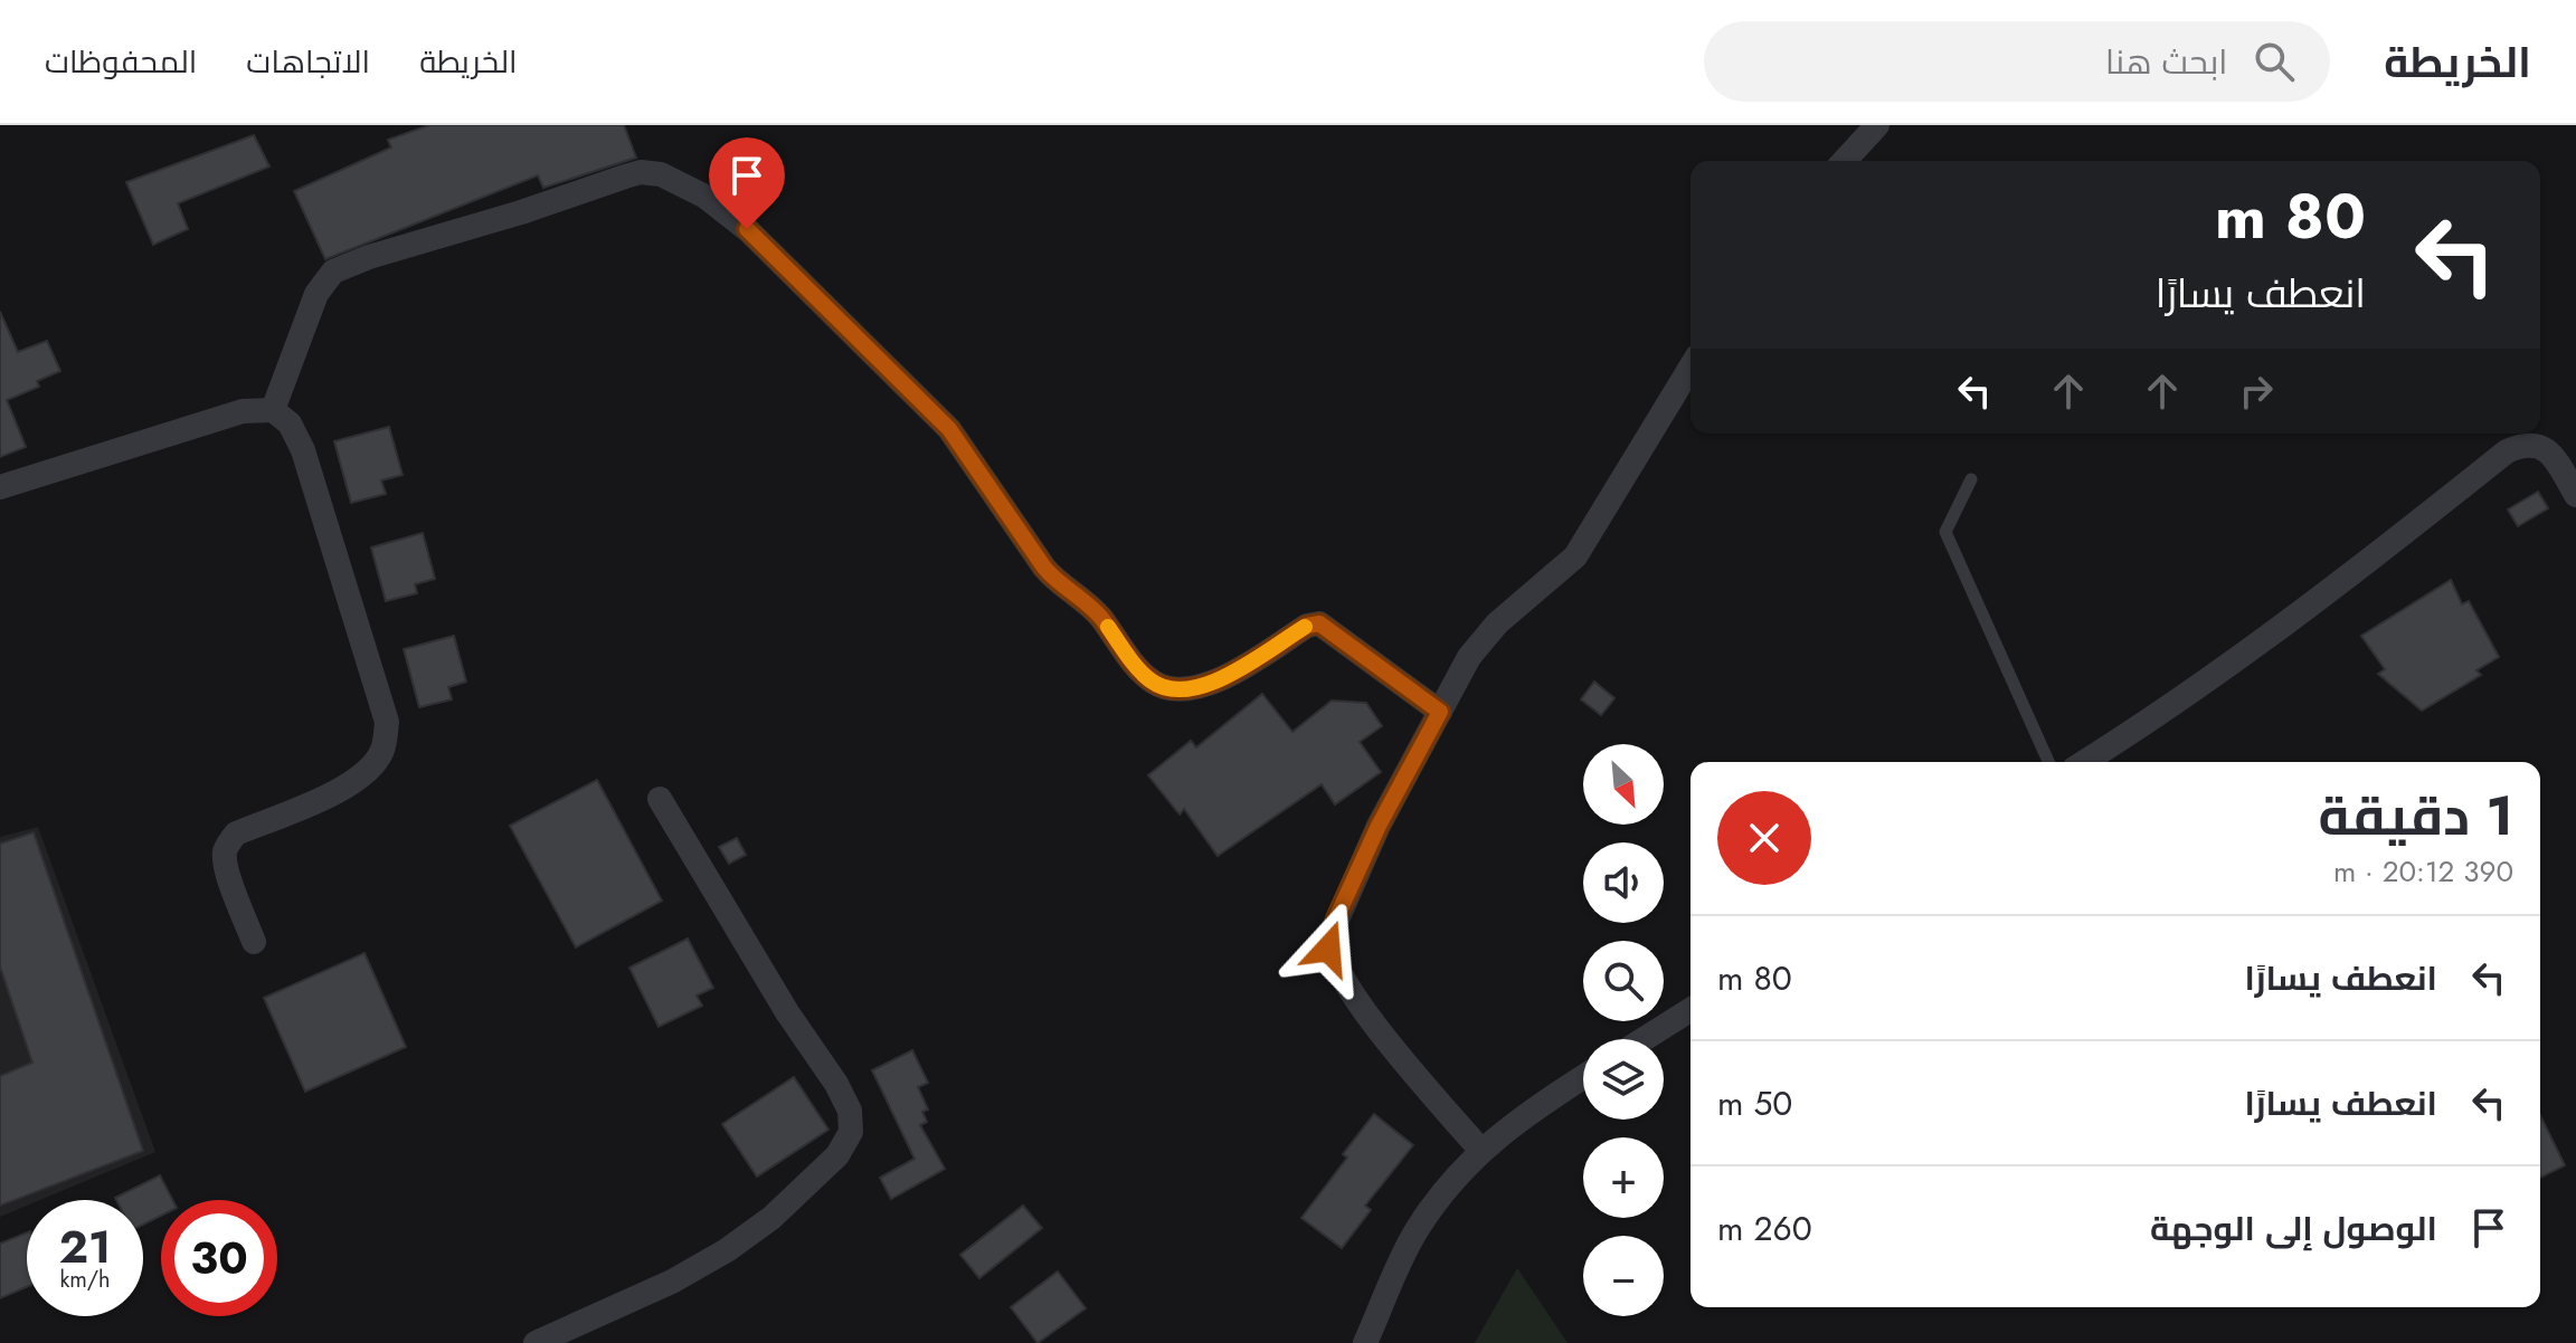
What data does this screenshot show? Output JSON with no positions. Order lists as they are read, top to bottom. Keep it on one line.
{"north":"bottom right","page":{"header":"الخريطة","search":"ابحث هنا","nav":["الخريطة","الاتجاهات","المحفوظات"],"turn":["80 m","انعطف يسارًا"],"map_buttons":["+","−"],"heading":["1 دقيقة","390 m · 20:12"],"list":[{"name":"انعطف يسارًا","value":"80 m"},{"name":"انعطف يسارًا","value":"50 m"},{"name":"الوصول إلى الوجهة","value":"260 m"}],"speed":"21 km/h","limit":"30"}}
